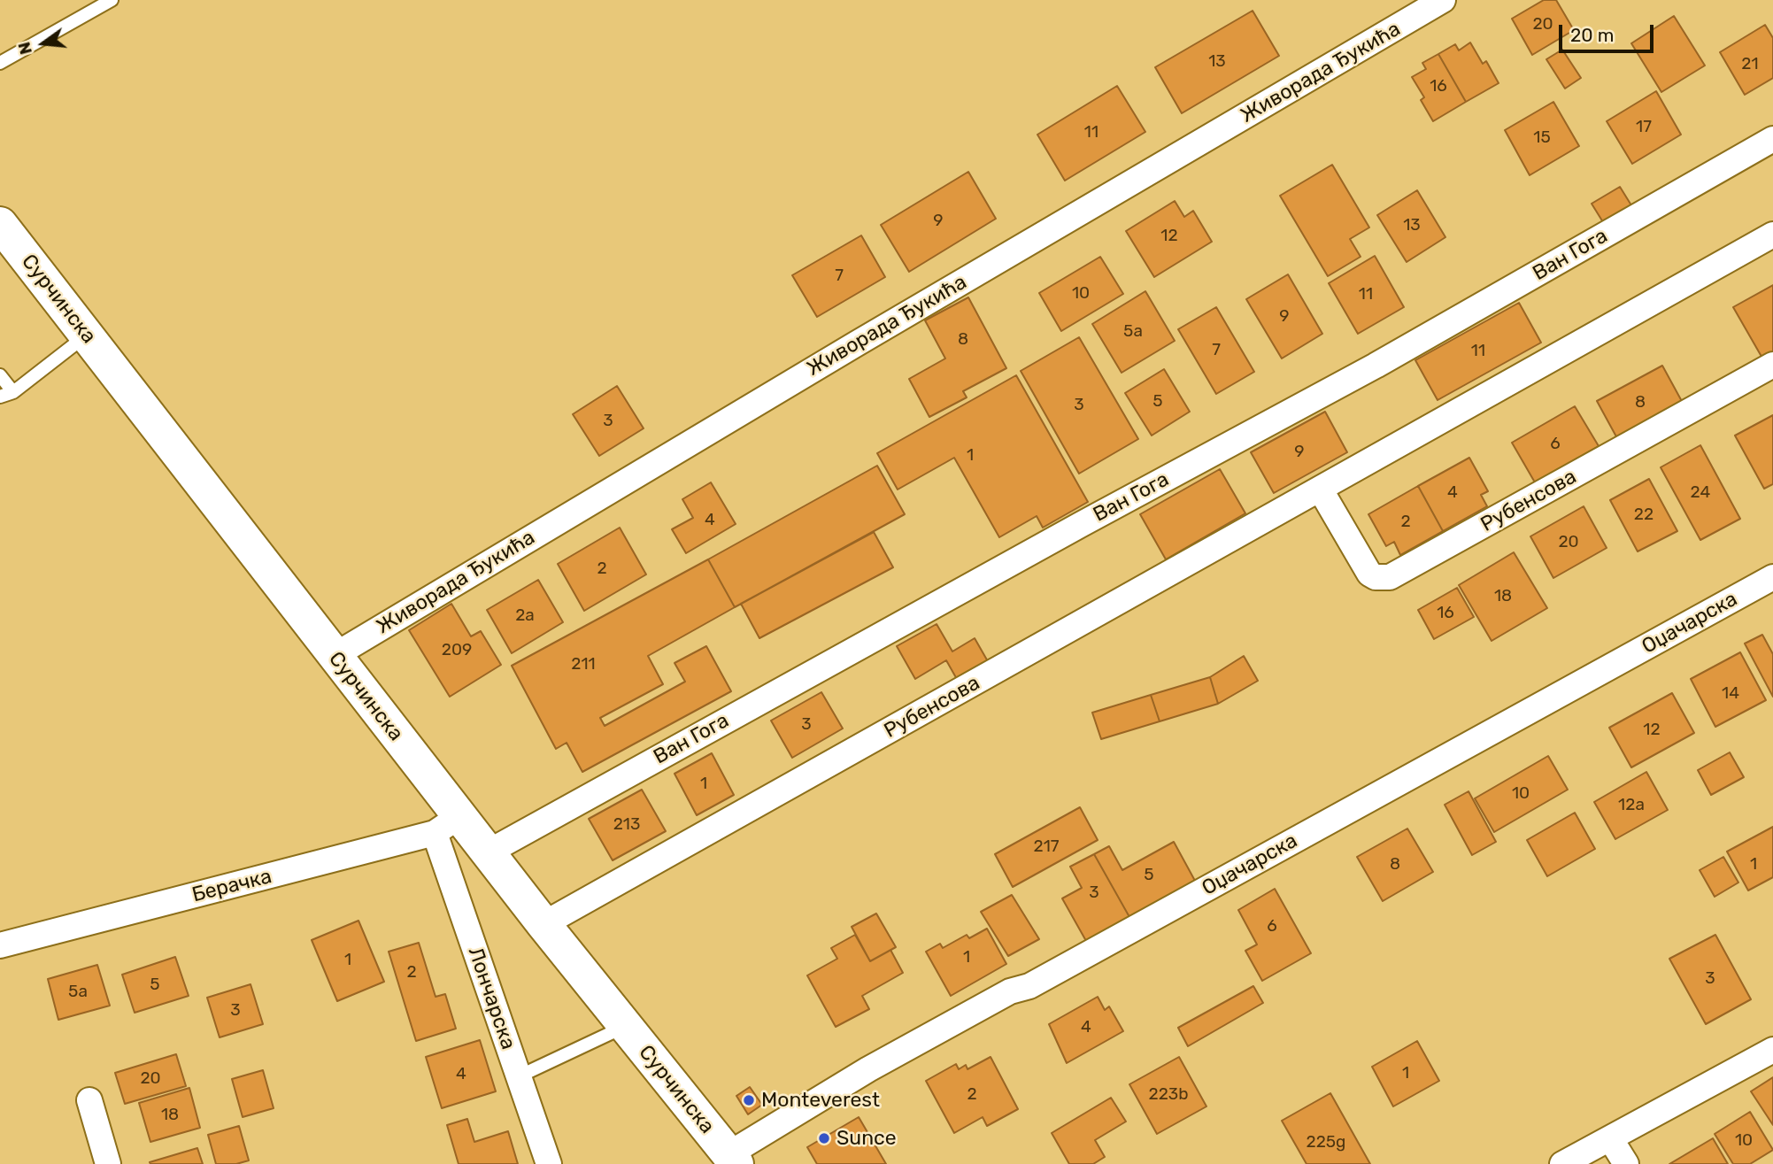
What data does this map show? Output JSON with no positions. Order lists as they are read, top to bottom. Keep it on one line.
{"streets":{"main road":["Сурчинска"],"street":["Живорада Ђукића","Ван Гога","Рубенсова","Оџачарска","Берачка","Лончарска"]},"crossings":[["Живорада Ђукића","Сурчинска"],["Ван Гога","Сурчинска"],["Сурчинска","Рубенсова"],["Сурчинска","Оџачарска"],["Сурчинска","Берачка"],["Сурчинска","Лончарска"],["Берачка","Лончарска"]],"places":["Monteverest","Sunce"],"house_numbers":["20","13","21","16","17","11","15","9","13","12","7","10","11","9","5a","8","7","11","5","8","3","3","6","9","1","4","24","22","4","2","20","2","18","16","2a","209","211","14","3","12","1","10","12a","213","217","8","1","5","3","6","1","1","2","3","5","5a","3","4","1","4","20","2","223b","18","10","225g"],"scale_bar":"20 m","north":"left"}
